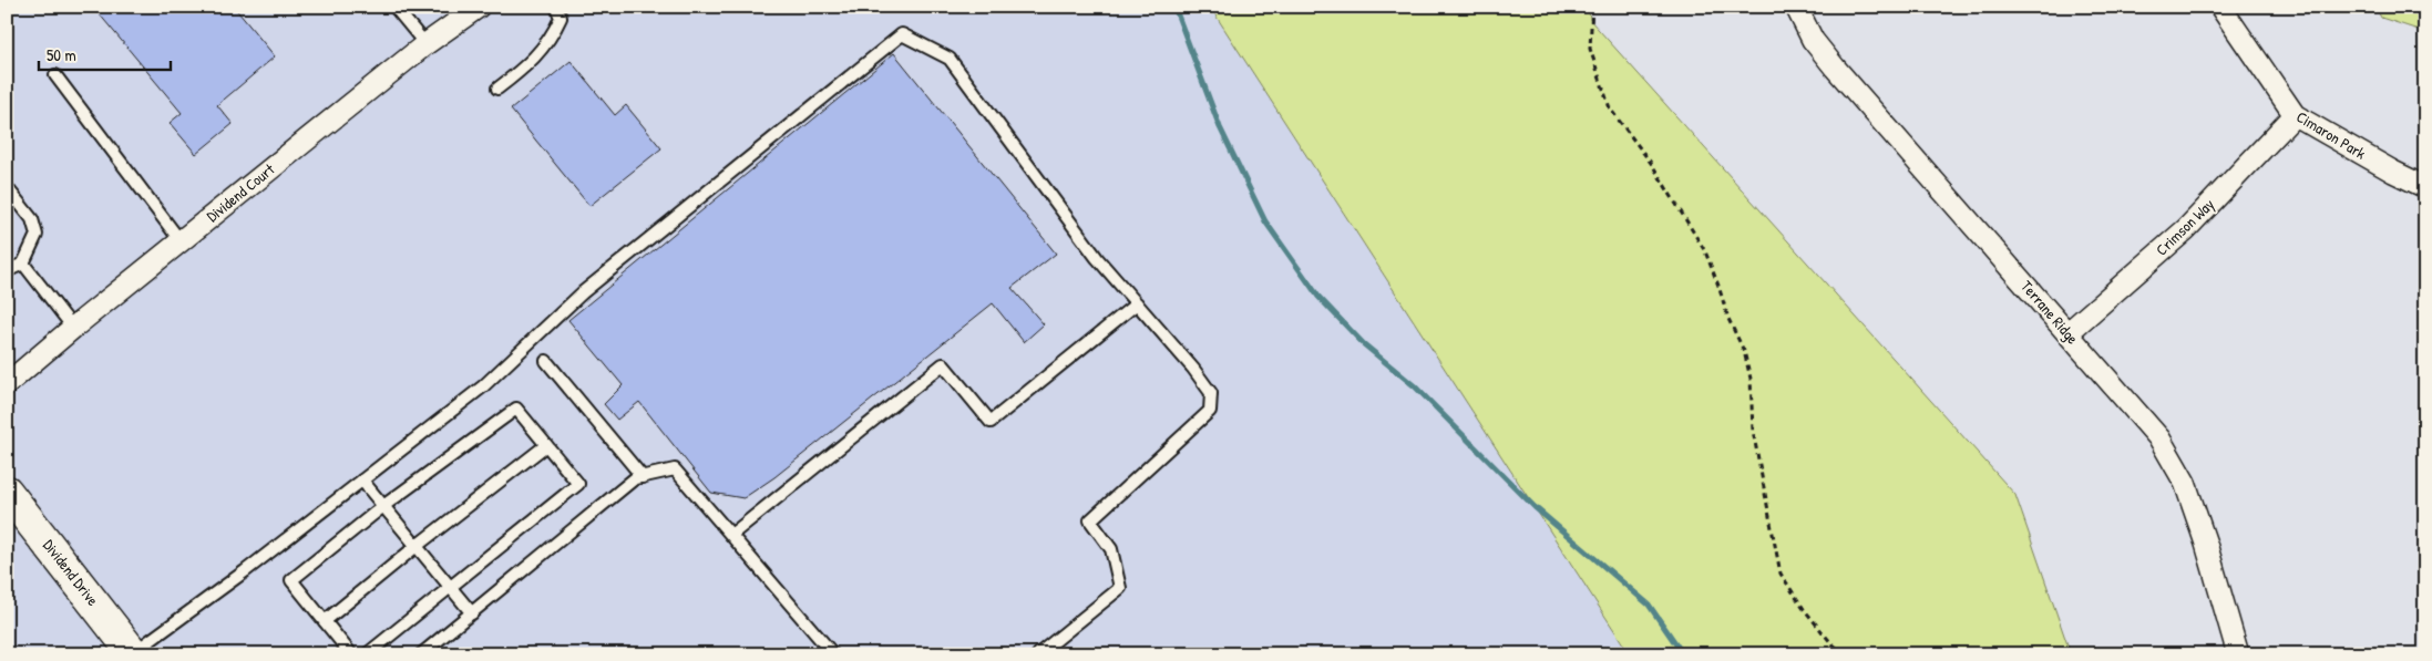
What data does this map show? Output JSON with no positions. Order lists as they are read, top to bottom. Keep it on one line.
{"streets":{"street":["Cimaron Park","Dividend Court","Crimson Way","Terrane Ridge","Dividend Drive"]},"crossings":[["Cimaron Park","Crimson Way"],["Crimson Way","Terrane Ridge"]],"scale_bar":"50 m"}
